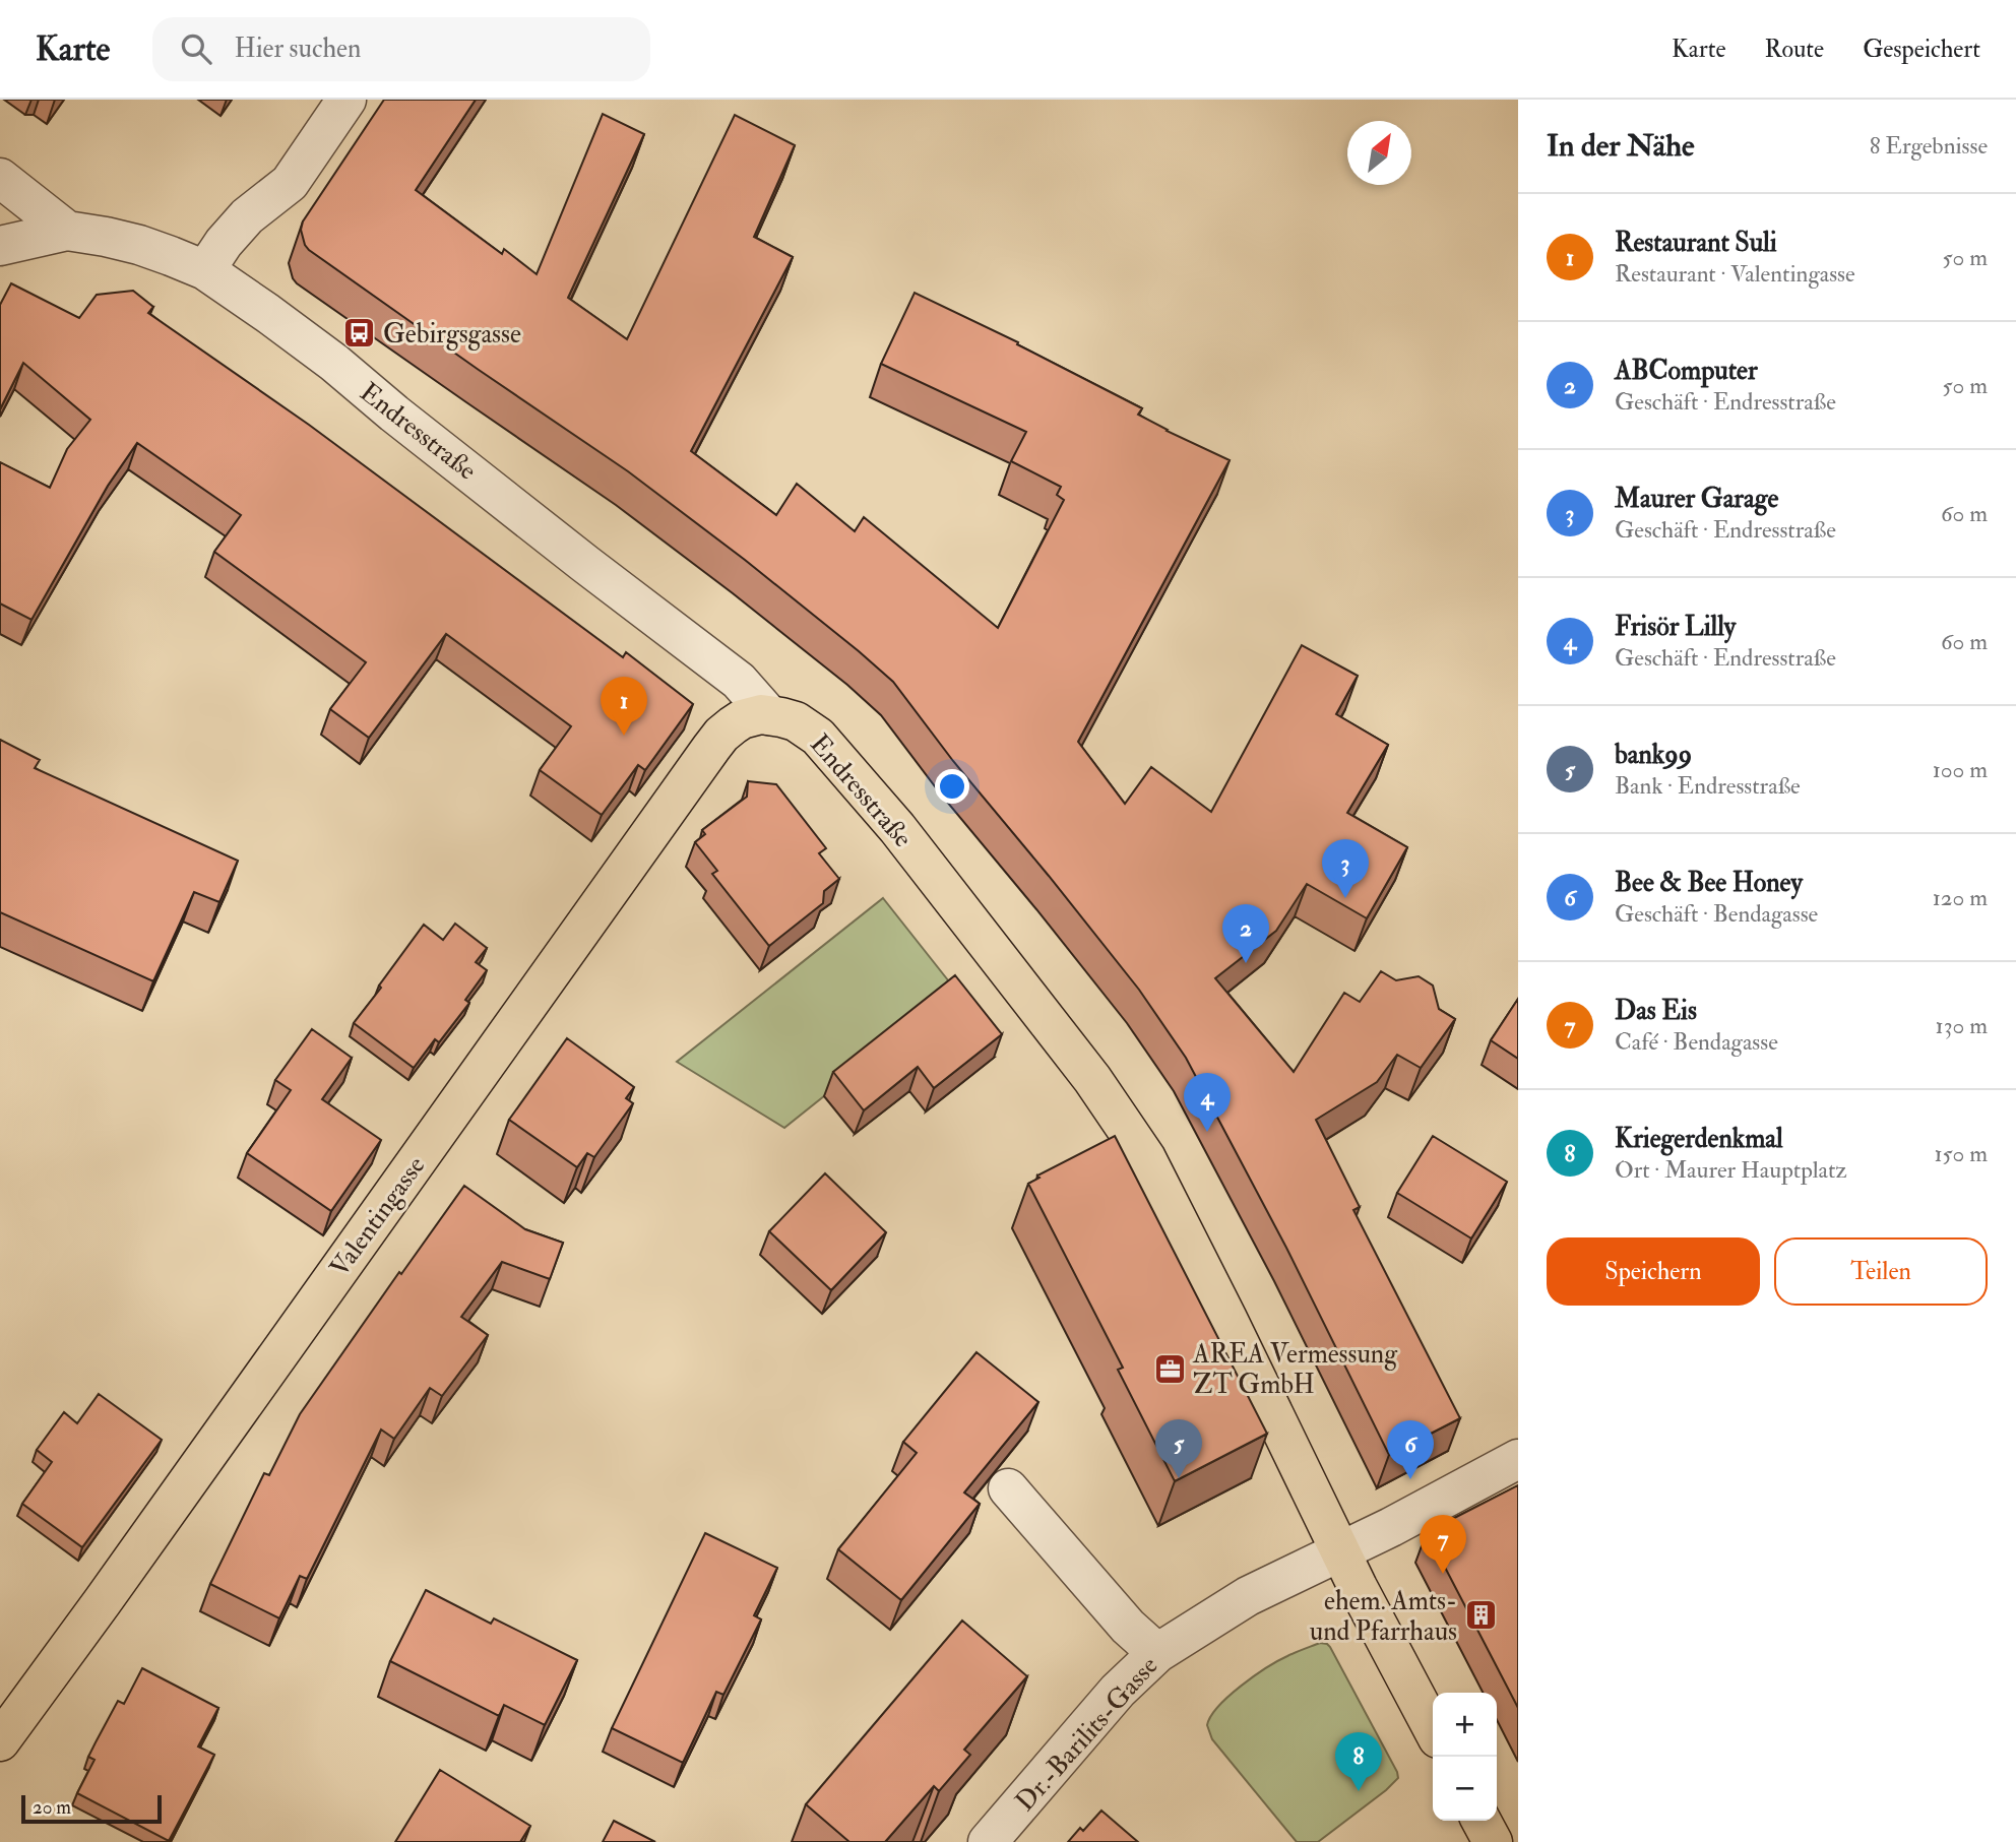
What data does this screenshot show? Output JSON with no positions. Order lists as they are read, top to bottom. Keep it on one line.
{"streets":{"main road":["Endresstraße","Valentingasse"],"street":["Dr.-Barilits-Gasse"]},"crossings":[["Endresstraße","Valentingasse"],["Endresstraße","Dr.-Barilits-Gasse"]],"places":{"bus stop":["Gebirgsgasse"],"office":["AREA Vermessung ZT GmbH"],"building":["ehem. Amts- und Pfarrhaus"]},"scale_bar":"20 m","north":"top right","page":{"header":"Karte","search":"Hier suchen","nav":["Karte","Route","Gespeichert"],"heading":["In der Nähe","8 Ergebnisse"],"list":[{"mark":"1","name":"Restaurant Suli","note":"Restaurant · Valentingasse","value":"50 m"},{"mark":"2","name":"ABComputer","note":"Geschäft · Endresstraße","value":"50 m"},{"mark":"3","name":"Maurer Garage","note":"Geschäft · Endresstraße","value":"60 m"},{"mark":"4","name":"Frisör Lilly","note":"Geschäft · Endresstraße","value":"60 m"},{"mark":"5","name":"bank99","note":"Bank · Endresstraße","value":"100 m"},{"mark":"6","name":"Bee & Bee Honey","note":"Geschäft · Bendagasse","value":"120 m"},{"mark":"7","name":"Das Eis","note":"Café · Bendagasse","value":"130 m"},{"mark":"8","name":"Kriegerdenkmal","note":"Ort · Maurer Hauptplatz","value":"150 m"}],"pins":["1","3","2","4","5","6","7","8"],"buttons":["Speichern","Teilen"],"map_buttons":["+","−"],"scale":"20 m"}}
